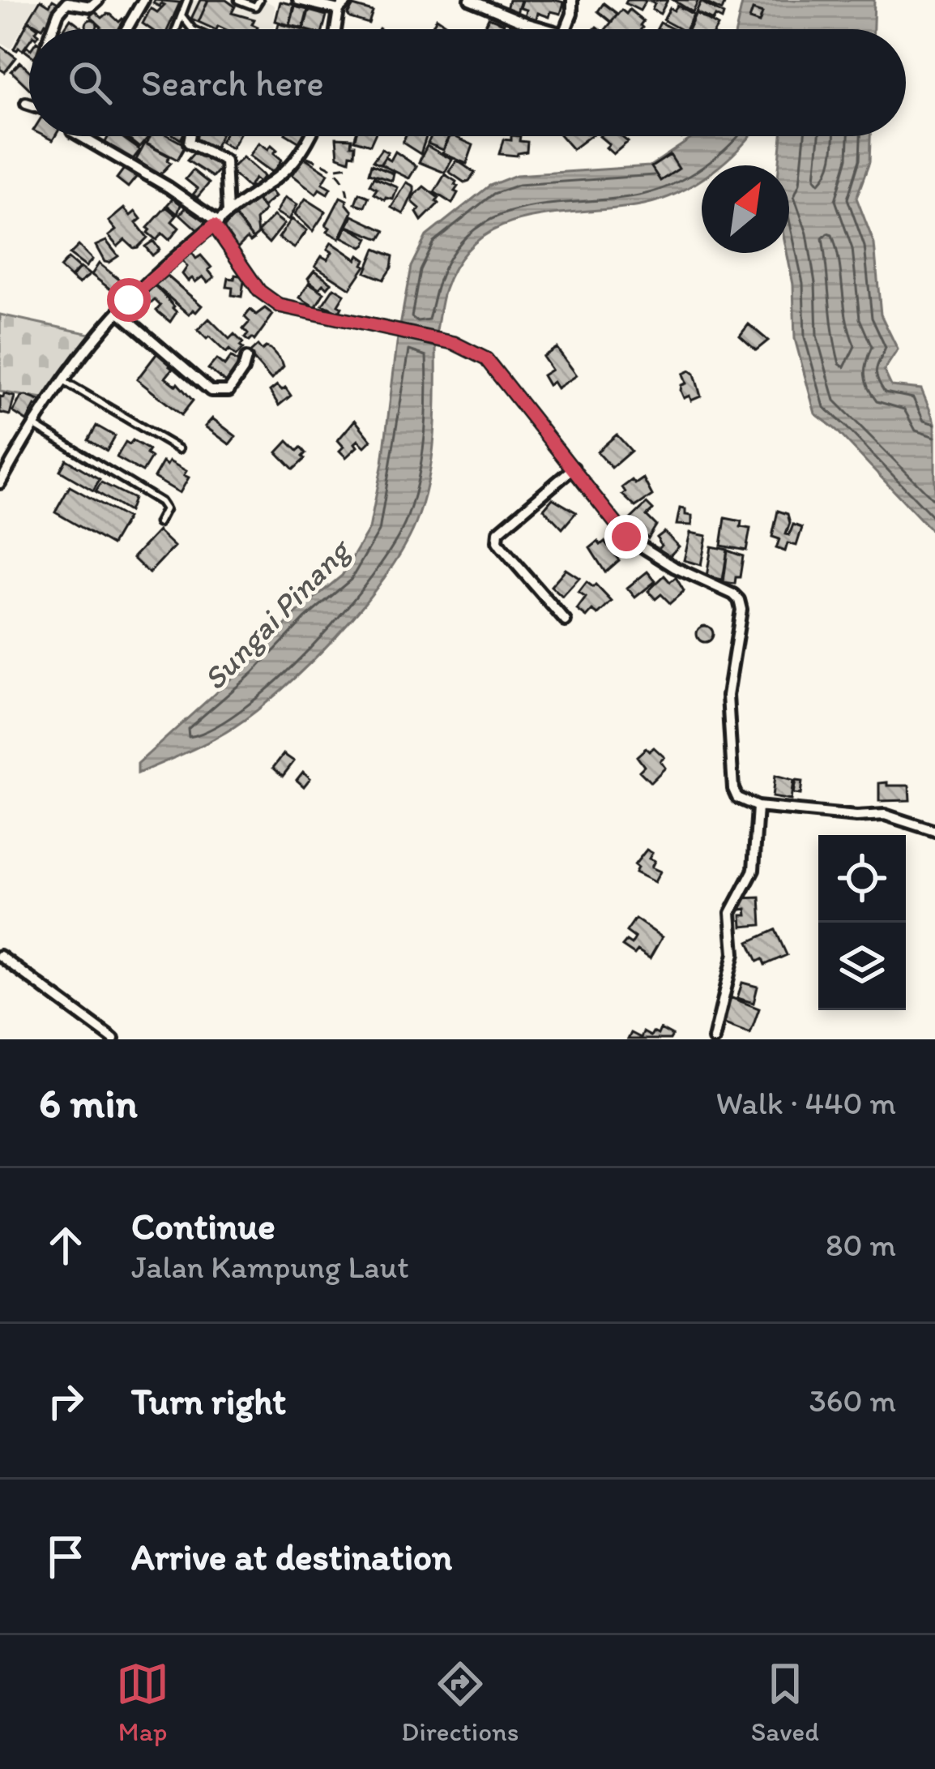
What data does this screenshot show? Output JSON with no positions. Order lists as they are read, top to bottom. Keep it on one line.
{"water":["Sungai Pinang"],"north":"top right","page":{"search":"Search here","heading":["6 min","Walk · 440 m"],"list":[["Continue","Jalan Kampung Laut","80 m"],["Turn right","360 m"],"Arrive at destination"],"nav":["Map","Directions","Saved"]}}
